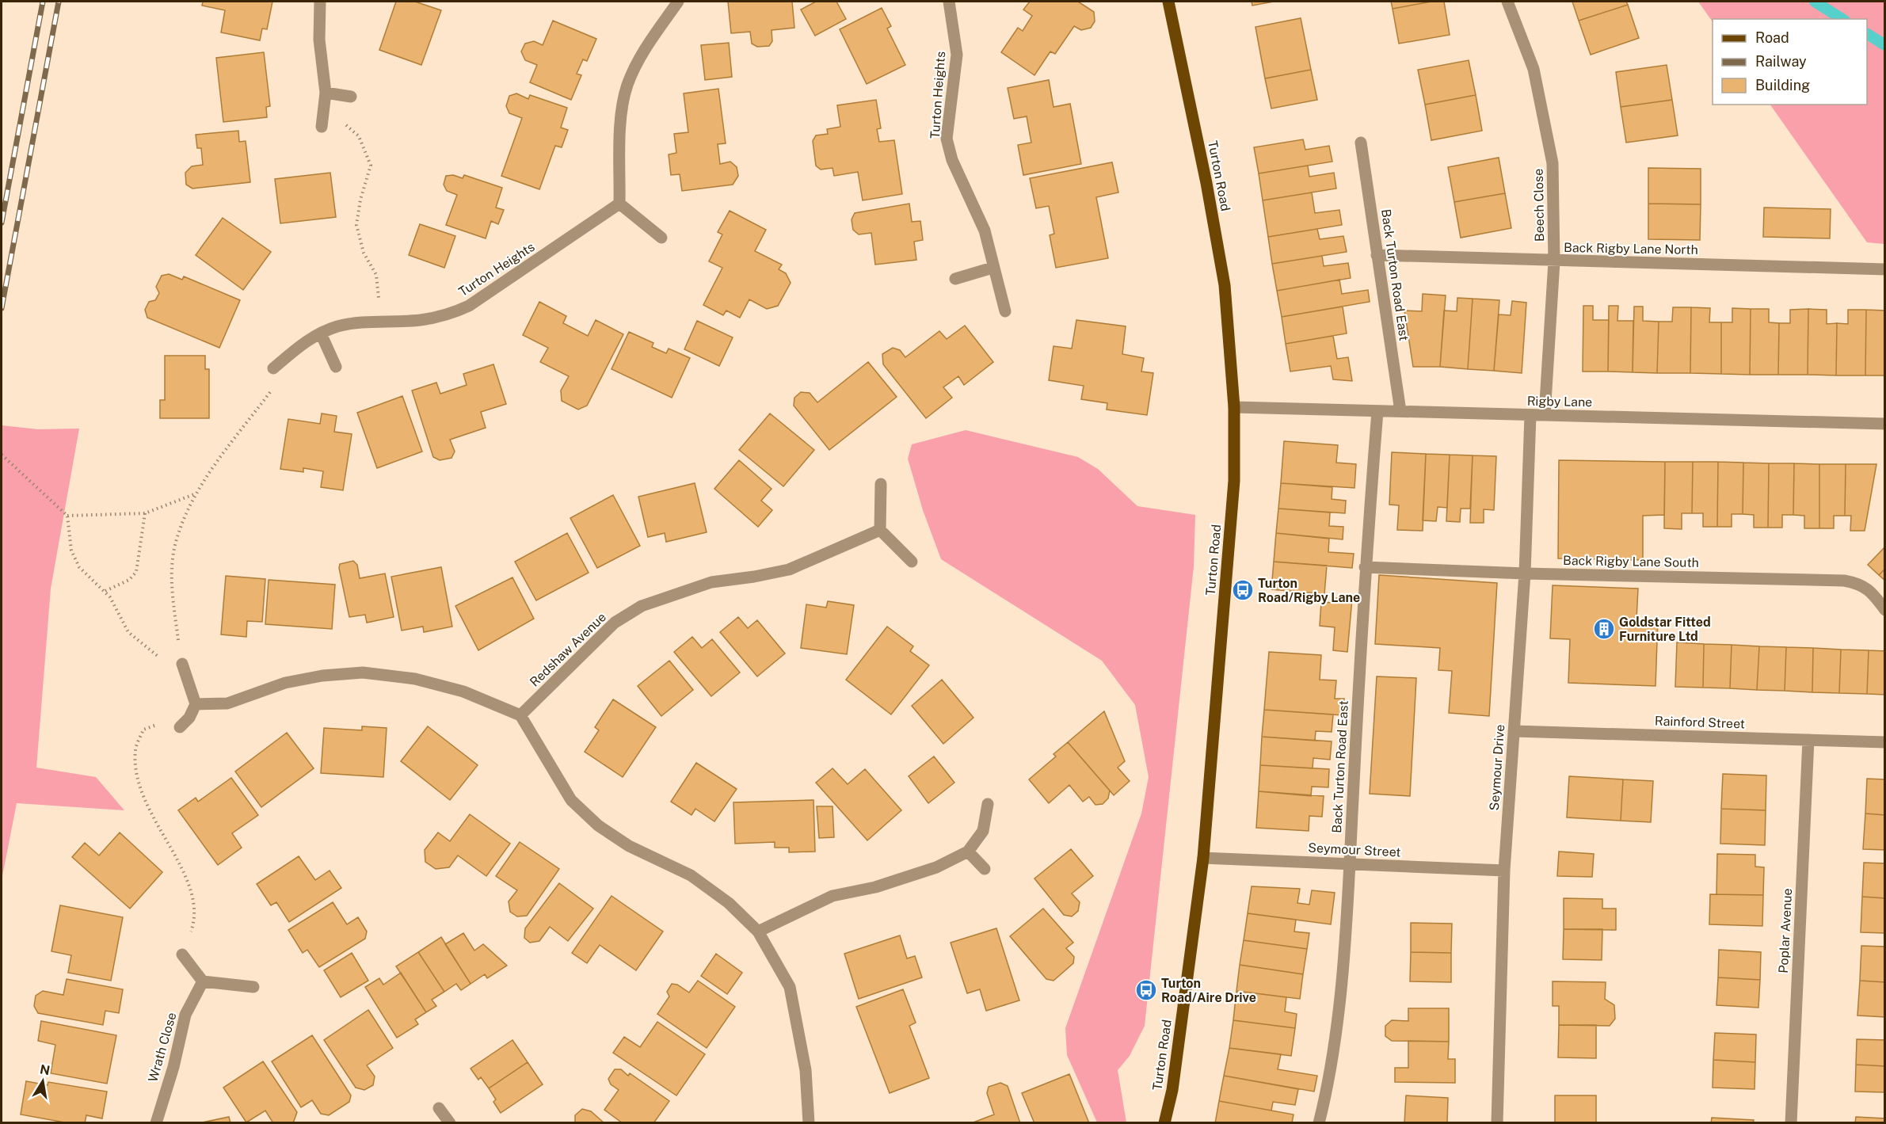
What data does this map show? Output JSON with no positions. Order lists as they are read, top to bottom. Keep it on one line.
{"streets":{"main road":["Turton Road"],"street":["Turton Heights","Beech Close","Back Rigby Lane North","Back Turton Road East","Rigby Lane","Back Rigby Lane South","Redshaw Avenue","Rainford Street","Seymour Drive","Seymour Street","Poplar Avenue","Wrath Close"]},"crossings":[["Turton Road","Rigby Lane"],["Turton Road","Seymour Street"],["Beech Close","Back Rigby Lane North"],["Beech Close","Rigby Lane"],["Back Rigby Lane North","Back Turton Road East"],["Back Turton Road East","Rigby Lane"],["Back Turton Road East","Back Rigby Lane South"],["Back Turton Road East","Seymour Street"],["Rigby Lane","Seymour Drive"],["Back Rigby Lane South","Seymour Drive"],["Rainford Street","Seymour Drive"],["Rainford Street","Poplar Avenue"],["Seymour Drive","Seymour Street"]],"places":{"bus stop":["Turton Road/Rigby Lane","Turton Road/Aire Drive"],"building":["Goldstar Fitted Furniture Ltd"]},"legend":["Road","Railway","Building"],"north":"top"}
